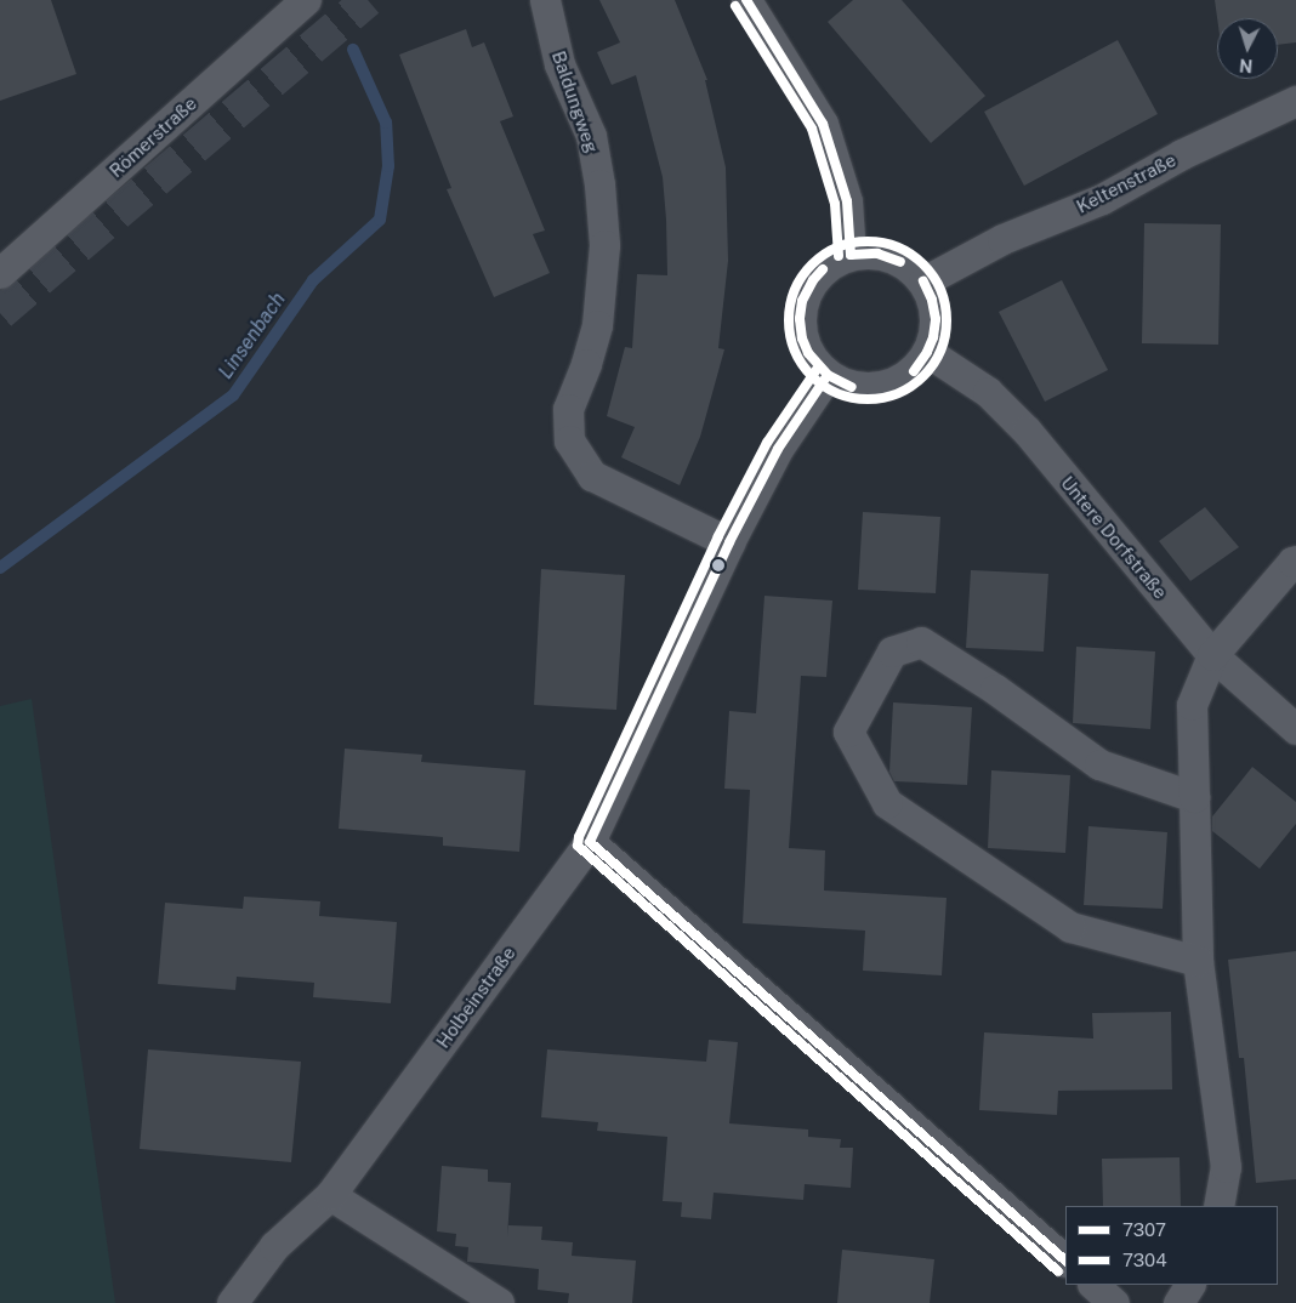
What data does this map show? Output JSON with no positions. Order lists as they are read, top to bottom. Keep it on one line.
{"streets":{"street":["Baldungweg","Römerstraße","Keltenstraße","Untere Dorfstraße","Holbeinstraße"]},"crossings":[["Baldungweg","Holbeinstraße"],["Keltenstraße","Untere Dorfstraße"],["Keltenstraße","Holbeinstraße"],["Untere Dorfstraße","Holbeinstraße"]],"water":["Linsenbach"],"lines":["transit line 7307","transit line 7304"],"legend":["7307","7304"],"north":"bottom"}
